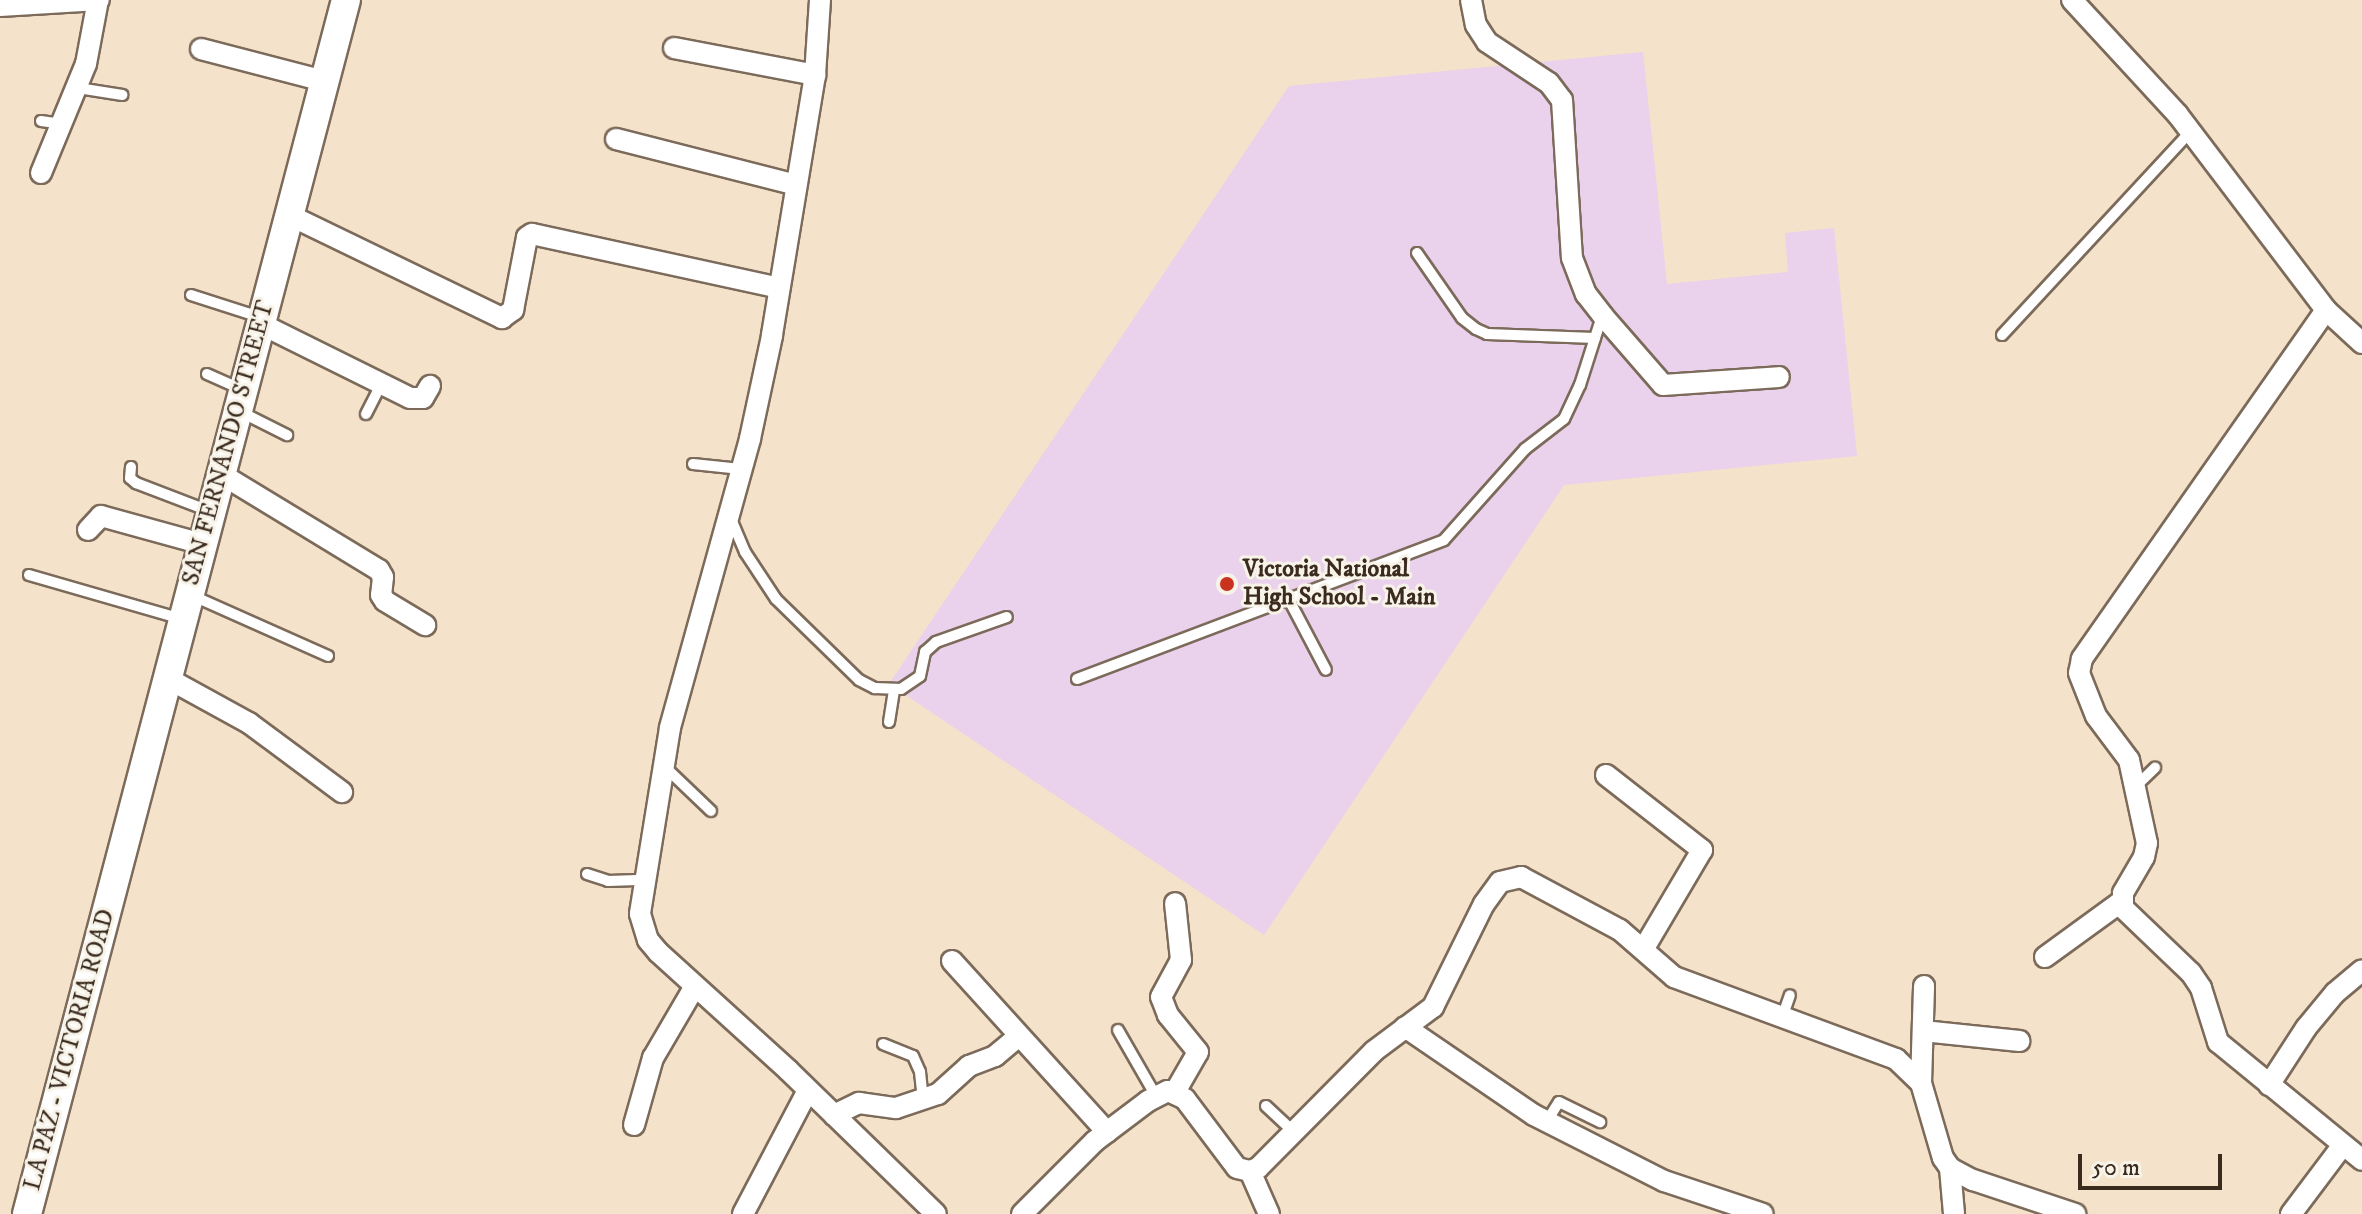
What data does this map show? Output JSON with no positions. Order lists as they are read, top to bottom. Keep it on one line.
{"streets":{"main road":["SAN FERNANDO STREET","LA PAZ - VICTORIA ROAD"]},"crossings":[["SAN FERNANDO STREET","LA PAZ - VICTORIA ROAD"]],"places":["Victoria National High School - Main"],"scale_bar":"50 m"}
